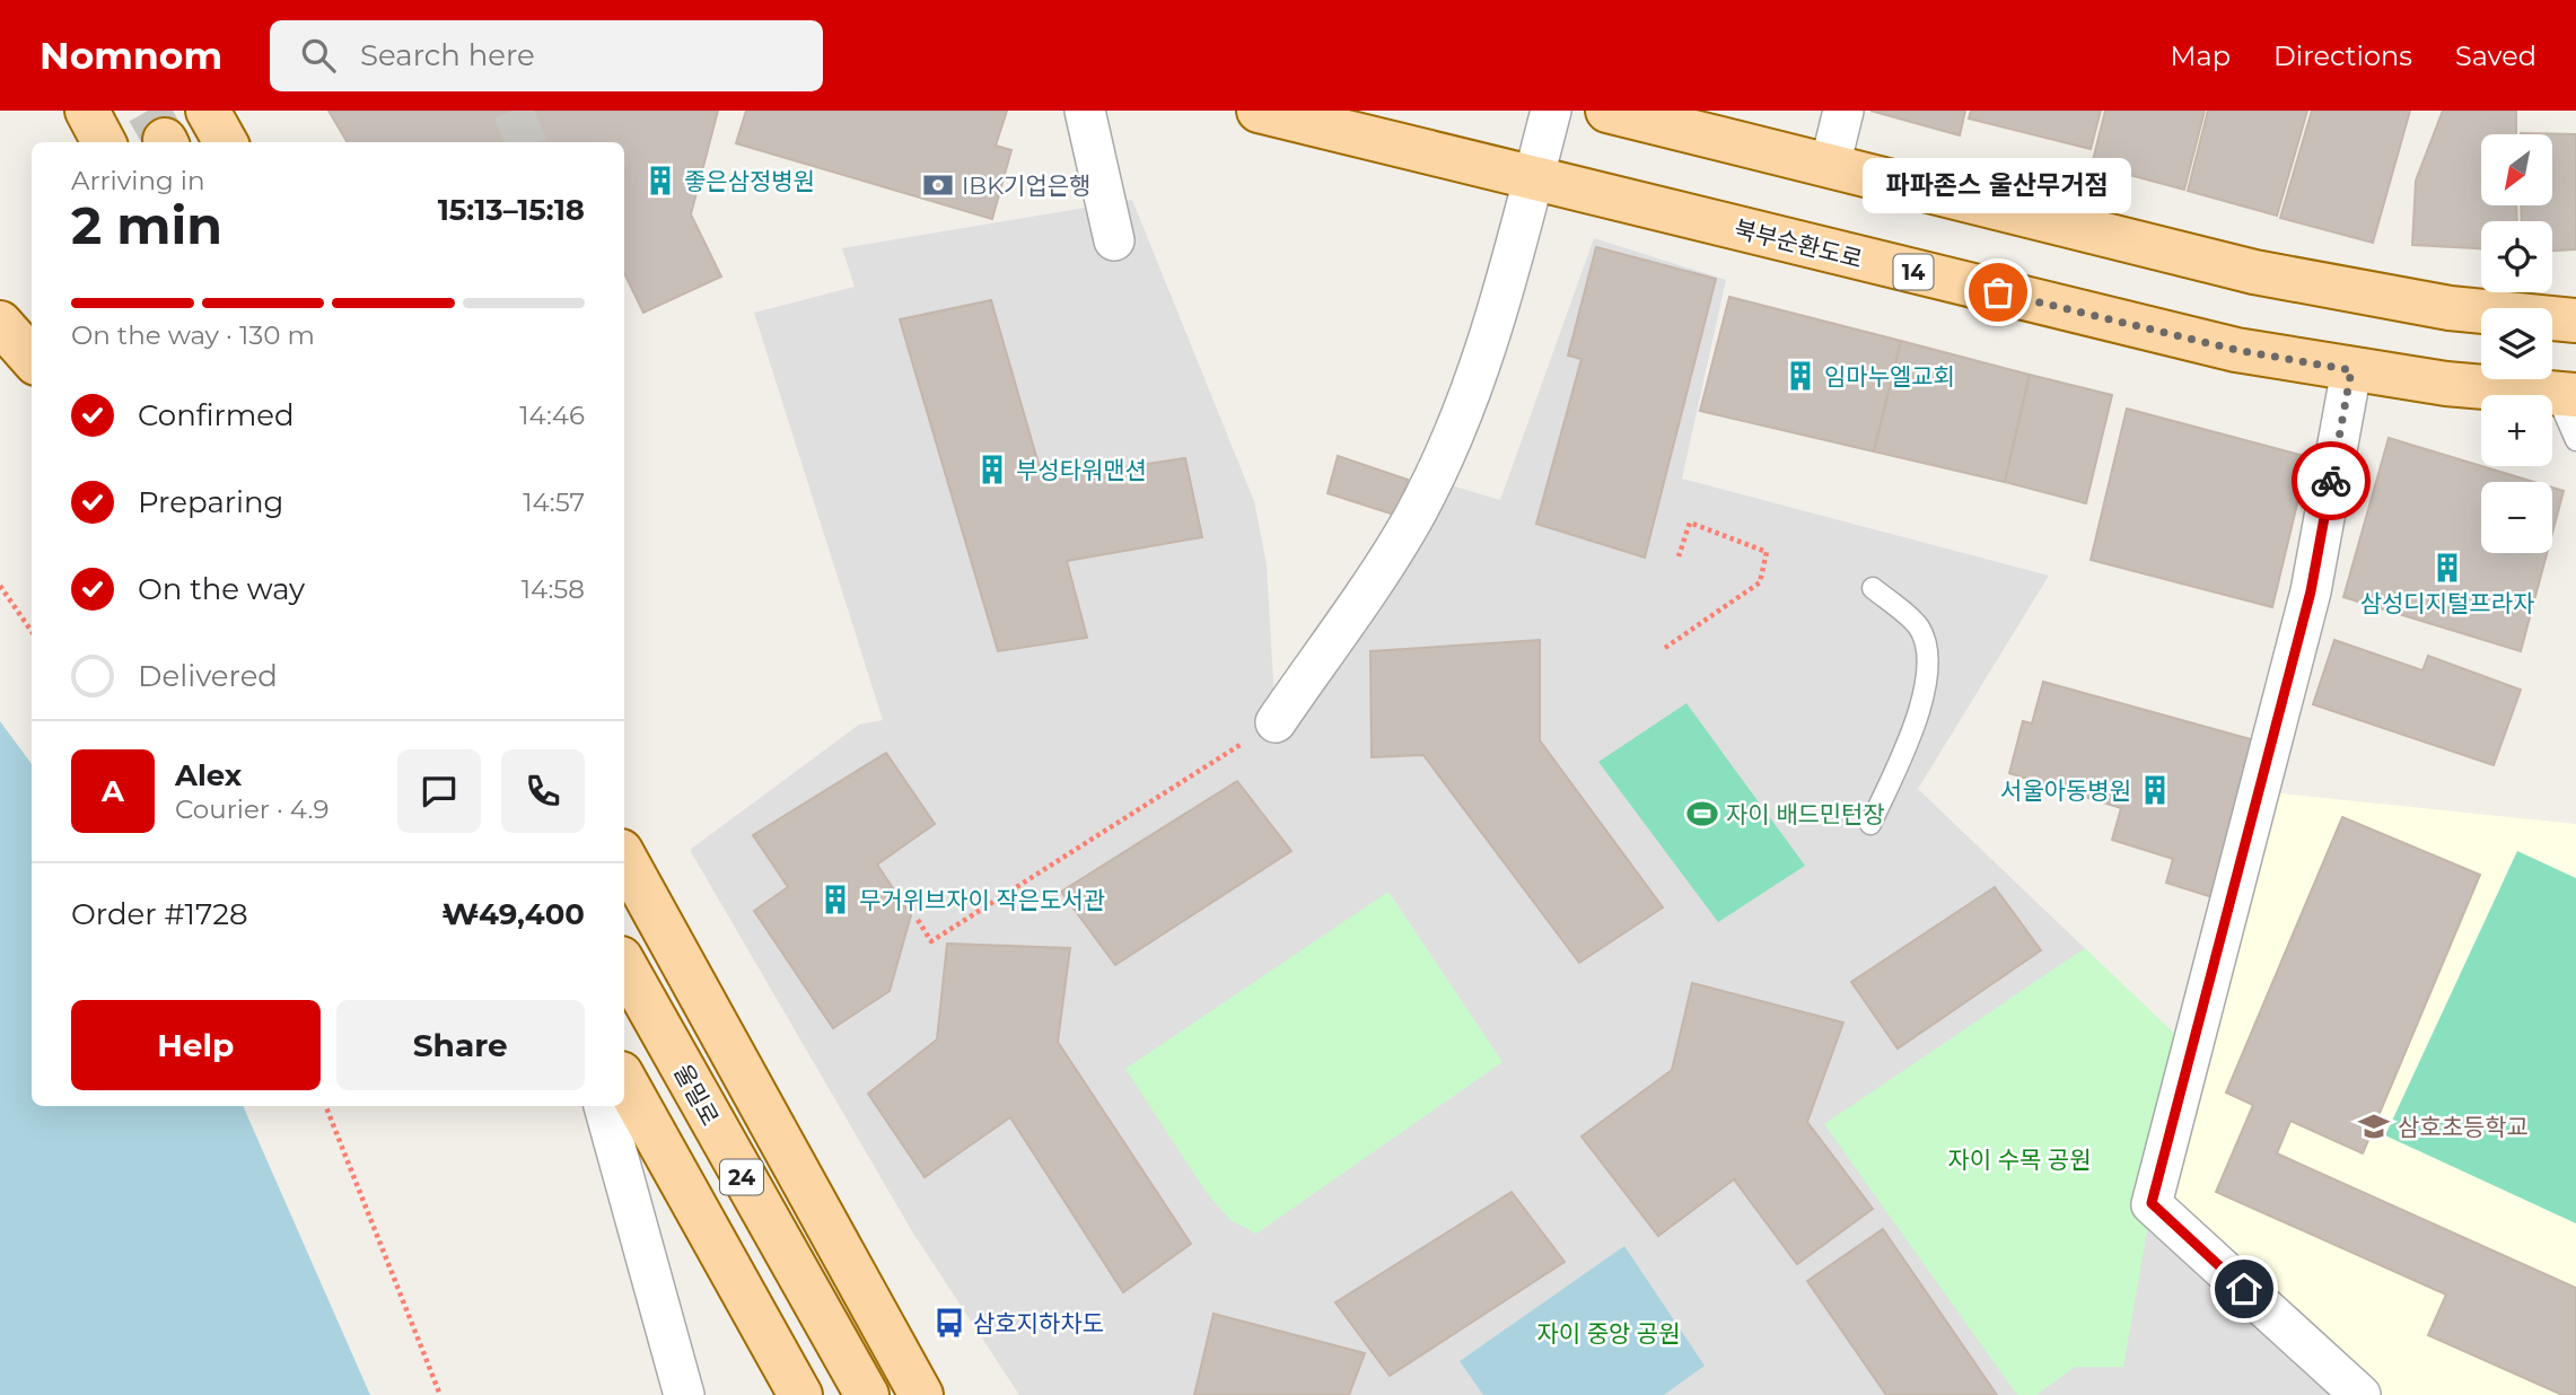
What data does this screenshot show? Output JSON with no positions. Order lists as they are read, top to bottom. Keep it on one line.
{"streets":{"main road":["북부순환도로","14","울밀로","24"]},"parks":["자이 수목 공원","자이 중앙 공원"],"places":{"building":["좋은삼정병원","임마누엘교회","부성타워맨션","삼성디지털프라자","서울아동병원","무거위브자이 작은도서관"],"bank":["IBK기업은행"],"other":["파파존스 울산무거점"],"sports":["자이 배드민턴장"],"school or university":["삼호초등학교"],"bus stop":["삼호지하차도"]},"north":"bottom left","page":{"header":"Nomnom","search":"Search here","nav":["Map","Directions","Saved"],"map_buttons":["+","−"],"heading":["2 min","Arriving in","15:13–15:18"],"panel":["Alex","Courier · 4.9","Order #1728","₩49,400"],"bubble":"파파존스 울산무거점","bar":"On the way · 130 m","list":[["Confirmed","14:46"],["Preparing","14:57"],["On the way","14:58"],"Delivered"],"round":"A","buttons":["Help","Share"]}}
